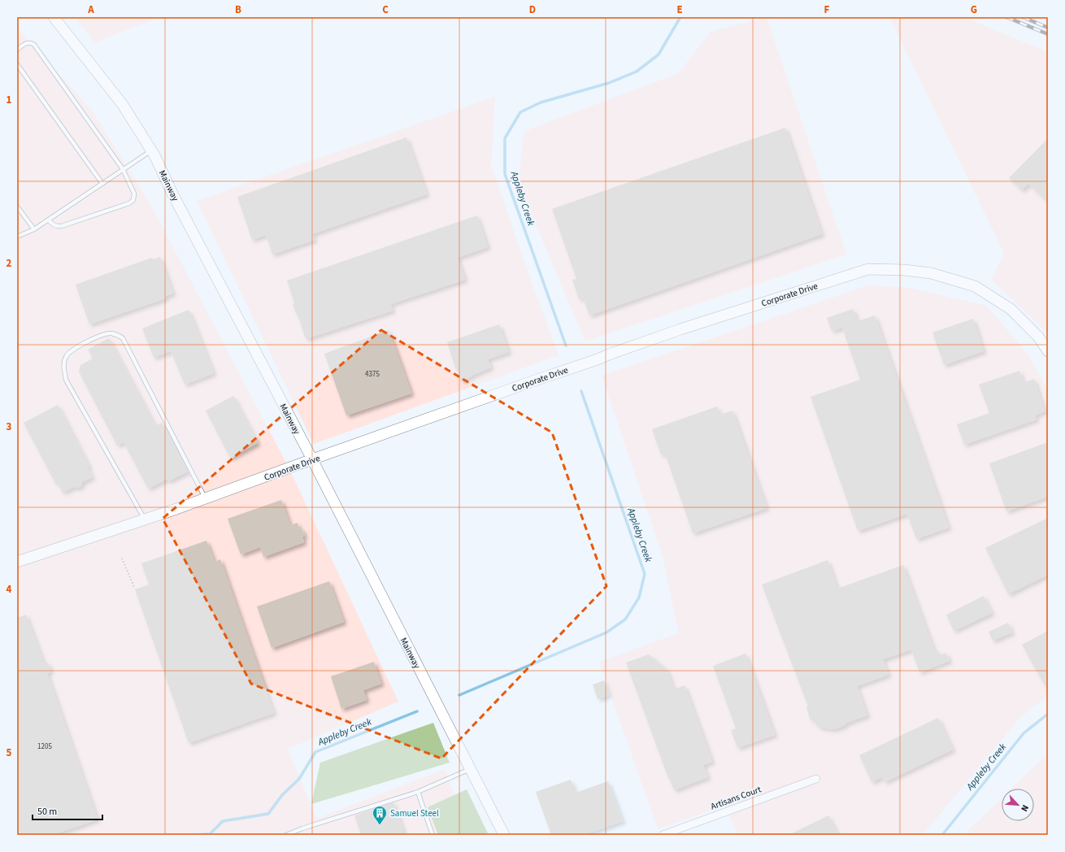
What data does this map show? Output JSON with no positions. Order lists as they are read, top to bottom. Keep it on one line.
{"streets":{"street":["Mainway","Corporate Drive","Artisans Court"]},"crossings":[["Mainway","Corporate Drive"]],"water":["Appleby Creek"],"places":{"building":["Samuel Steel"]},"house_numbers":["4375","1205"],"scale_bar":"50 m","north":"bottom right","grid":{"columns":["A","B","C","D","E","F","G"],"rows":["1","2","3","4","5"]}}
